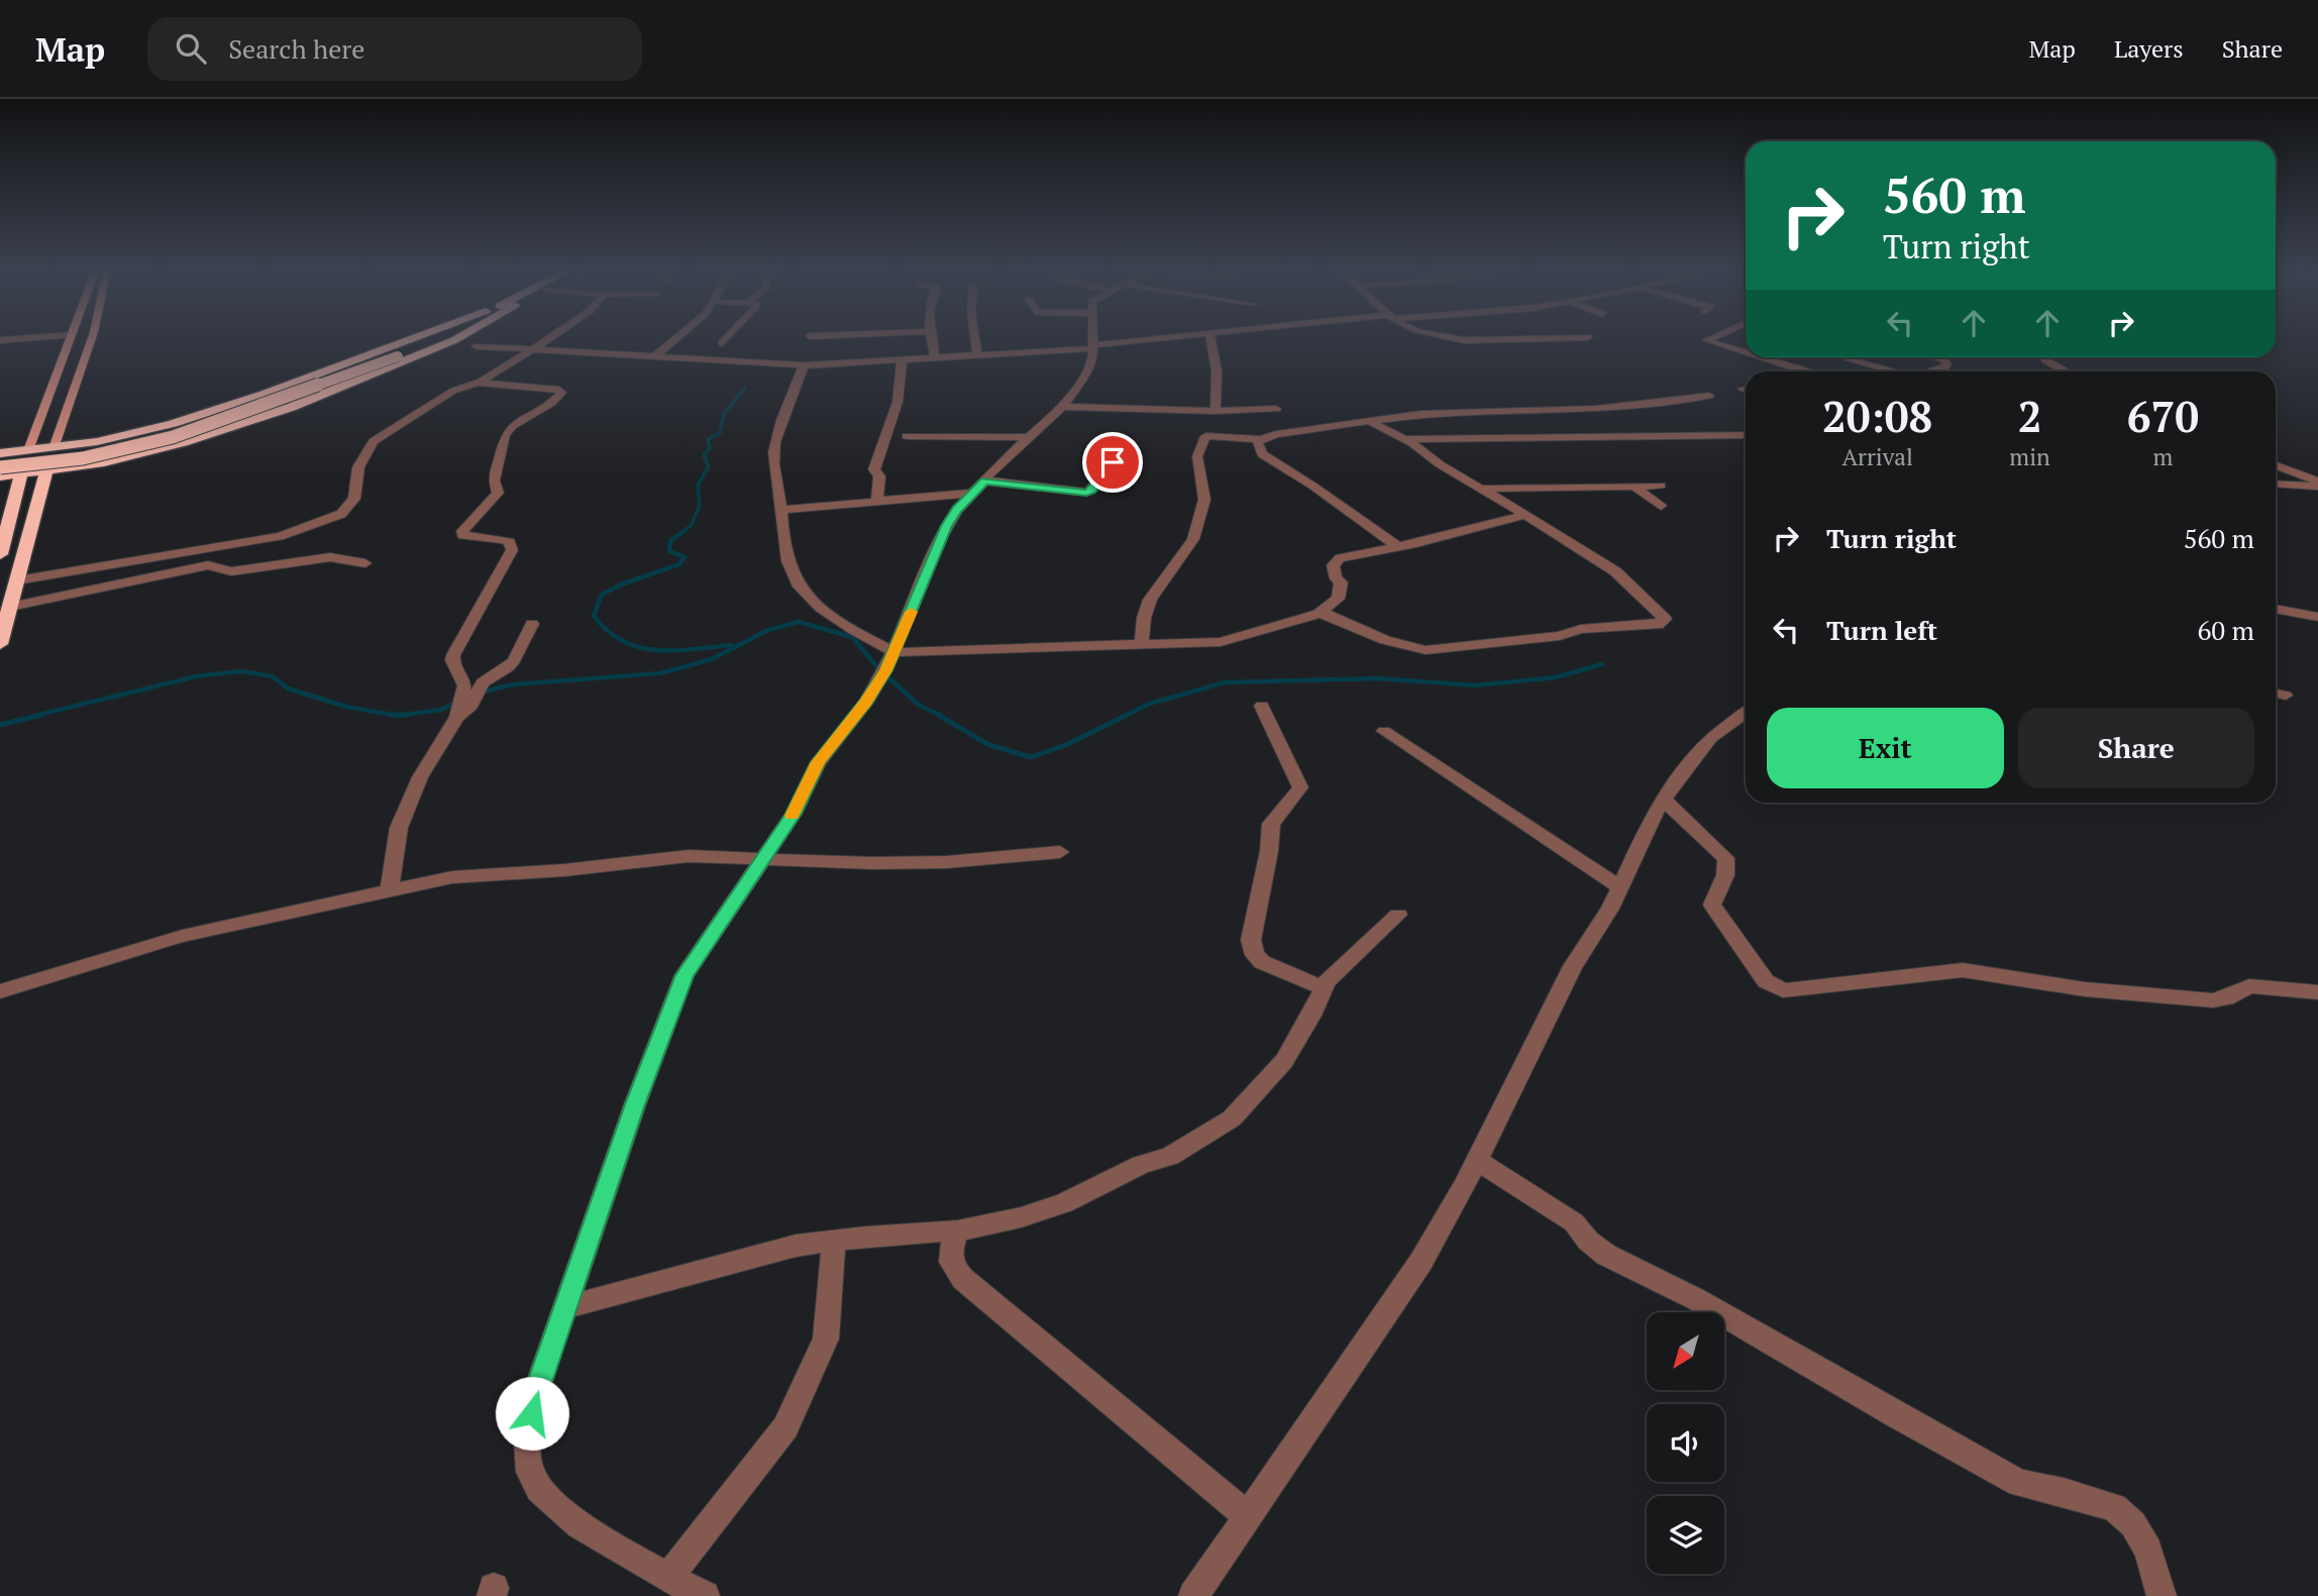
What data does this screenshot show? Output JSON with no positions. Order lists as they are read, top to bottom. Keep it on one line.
{"north":"bottom left","page":{"header":"Map","search":"Search here","nav":["Map","Layers","Share"],"turn":["560 m","Turn right"],"eta":["20:08","Arrival","2","min","670","m"],"list":[{"name":"Turn right","value":"560 m"},{"name":"Turn left","value":"60 m"}],"buttons":["Exit","Share"]}}
